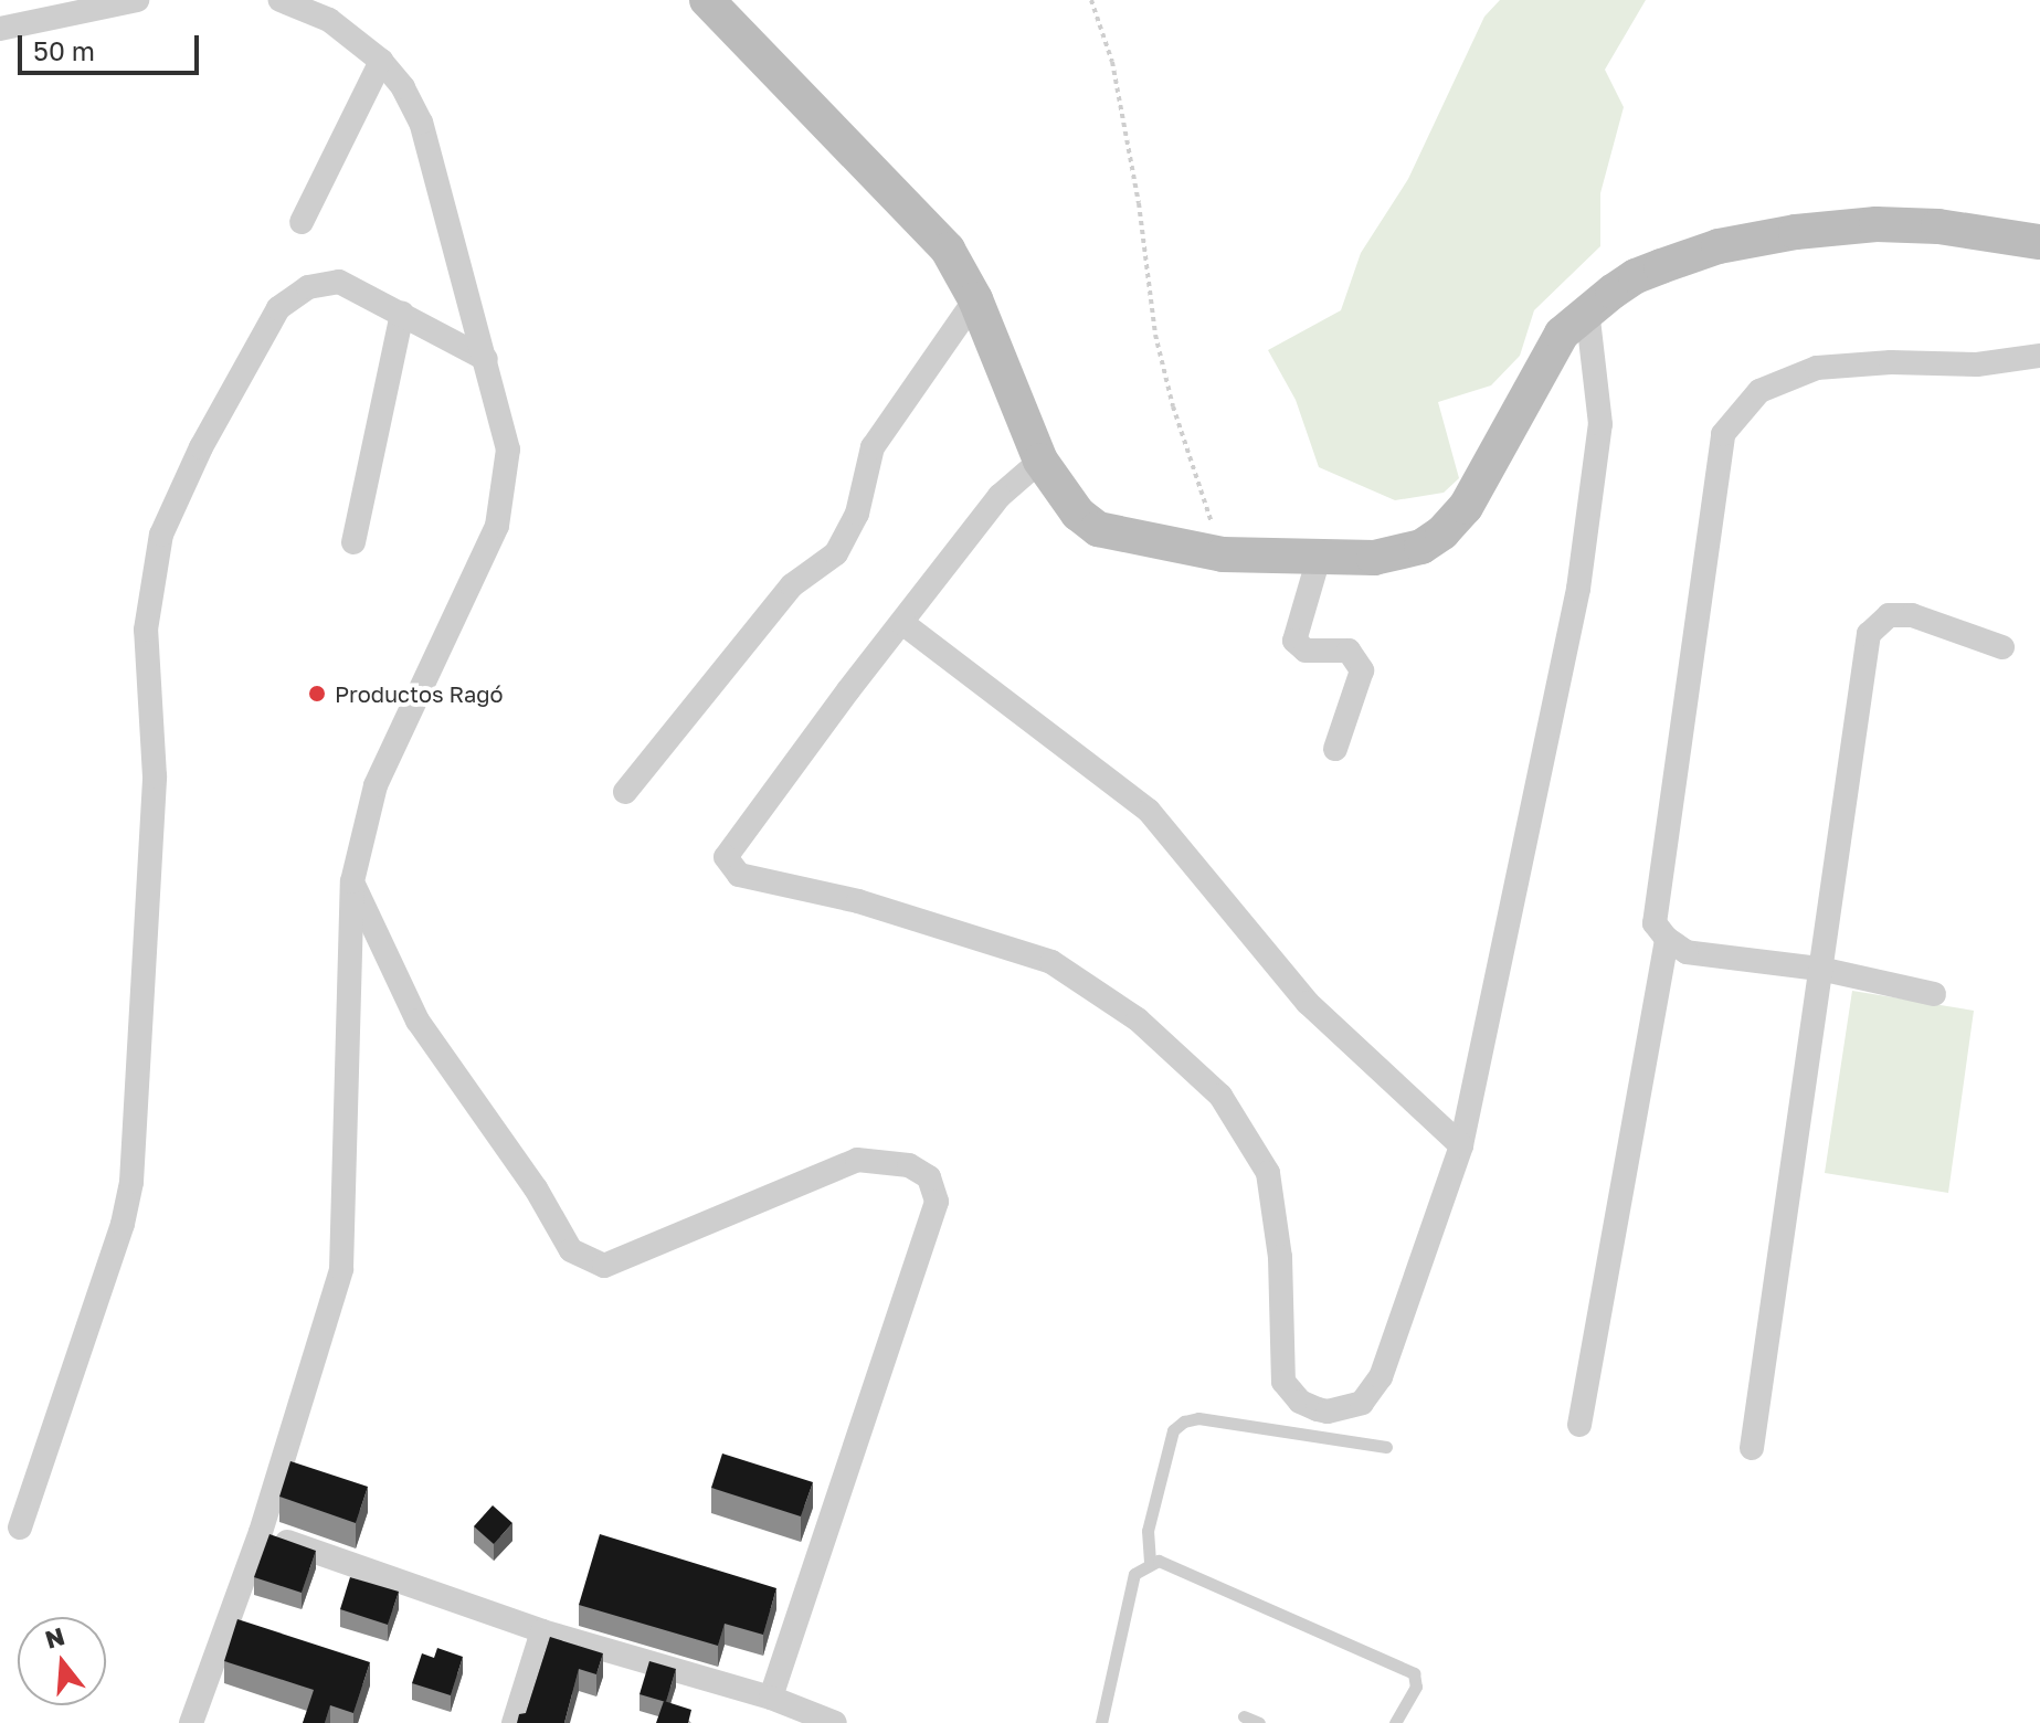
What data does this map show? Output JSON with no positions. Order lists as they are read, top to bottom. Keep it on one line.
{"places":["Productos Ragó"],"scale_bar":"50 m","north":"top"}
